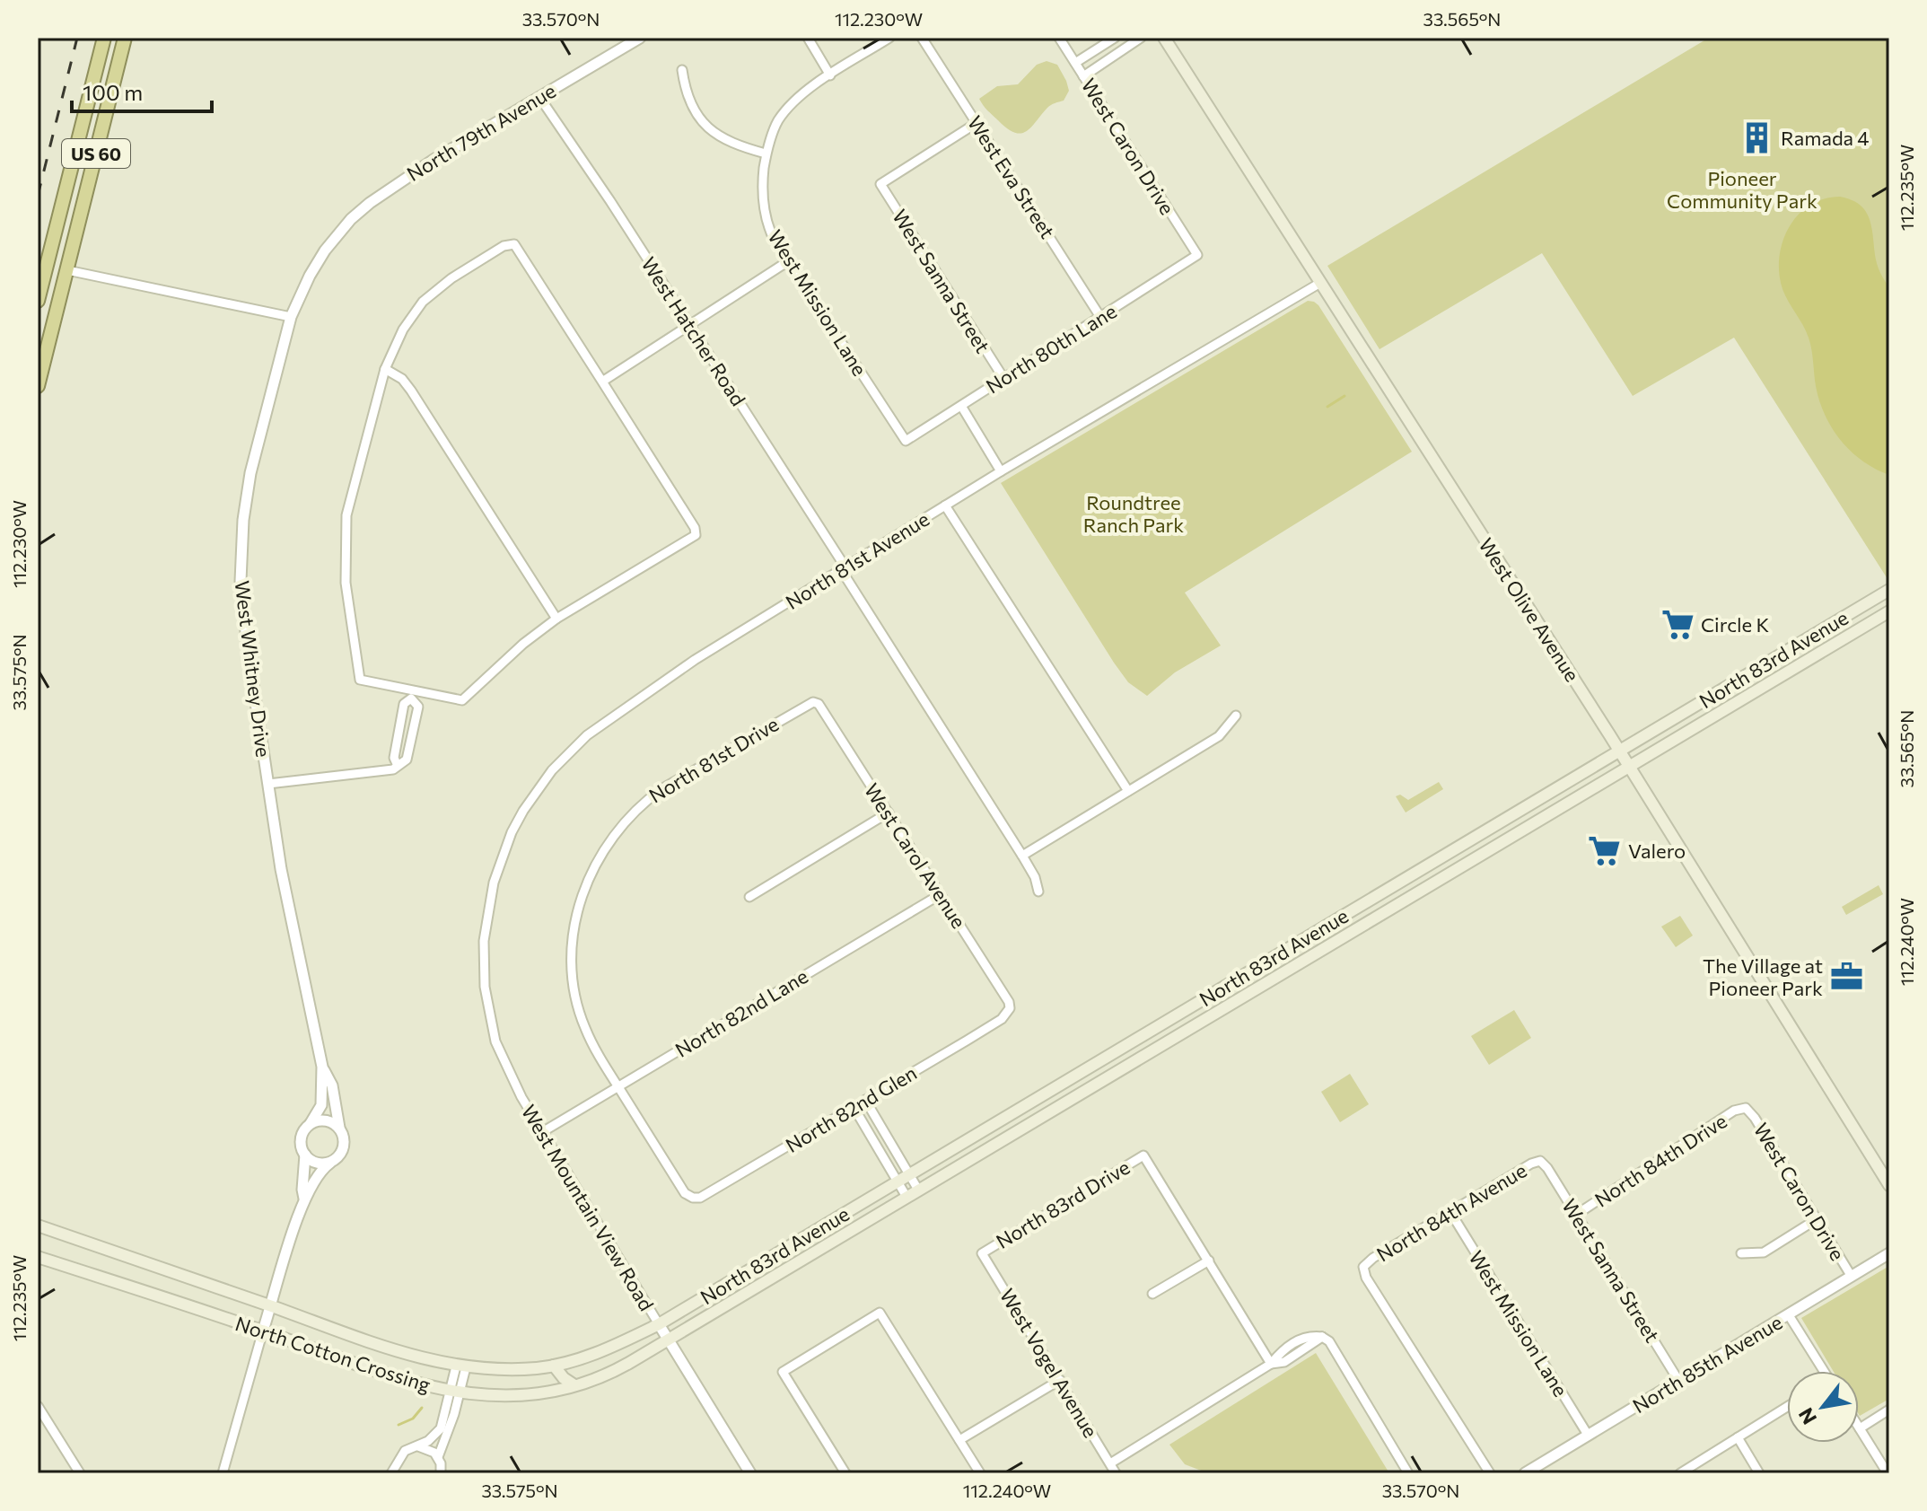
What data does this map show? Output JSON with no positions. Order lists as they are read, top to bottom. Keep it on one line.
{"streets":{"highway":["US 60"],"main road":["West Olive Avenue","North 83rd Avenue","North Cotton Crossing"],"street":["North 79th Avenue","West Caron Drive","West Eva Street","West Sanna Street","West Mission Lane","West Hatcher Road","North 80th Lane","North 81st Avenue","West Whitney Drive","North 81st Drive","West Carol Avenue","North 82nd Lane","North 82nd Glen","North 84th Drive","North 83rd Drive","West Mountain View Road","North 84th Avenue","West Vogel Avenue","North 85th Avenue"]},"crossings":[["North 79th Avenue","West Hatcher Road"],["North 79th Avenue","West Whitney Drive"],["West Caron Drive","North 80th Lane"],["West Caron Drive","North 84th Drive"],["West Caron Drive","North 85th Avenue"],["West Eva Street","West Sanna Street"],["West Eva Street","North 80th Lane"],["West Sanna Street","North 80th Lane"],["West Sanna Street","North 84th Drive"],["West Sanna Street","North 84th Avenue"],["West Sanna Street","North 85th Avenue"],["West Mission Lane","North 80th Lane"],["West Mission Lane","North 84th Avenue"],["West Mission Lane","North 85th Avenue"],["West Hatcher Road","North 81st Avenue"],["North 81st Avenue","West Olive Avenue"],["North 81st Avenue","West Mountain View Road"],["West Olive Avenue","North 83rd Avenue"],["North 83rd Avenue","West Mountain View Road"],["North 83rd Avenue","North Cotton Crossing"],["West Whitney Drive","North Cotton Crossing"],["North 81st Drive","West Carol Avenue"],["North 81st Drive","North 82nd Lane"],["North 81st Drive","North 82nd Glen"],["West Carol Avenue","North 82nd Lane"],["West Carol Avenue","North 82nd Glen"],["North 82nd Lane","West Mountain View Road"],["North 83rd Drive","West Vogel Avenue"],["West Mountain View Road","North Cotton Crossing"]],"parks":["Pioneer Community Park","Roundtree Ranch Park"],"places":{"building":["Ramada 4"],"supermarket":["Circle K","Valero"],"office":["The Village at Pioneer Park"]},"scale_bar":"100 m","north":"bottom left","coordinates":["33.570°N","112.230°W","33.565°N","112.235°W","33.575°N","112.240°W"]}
